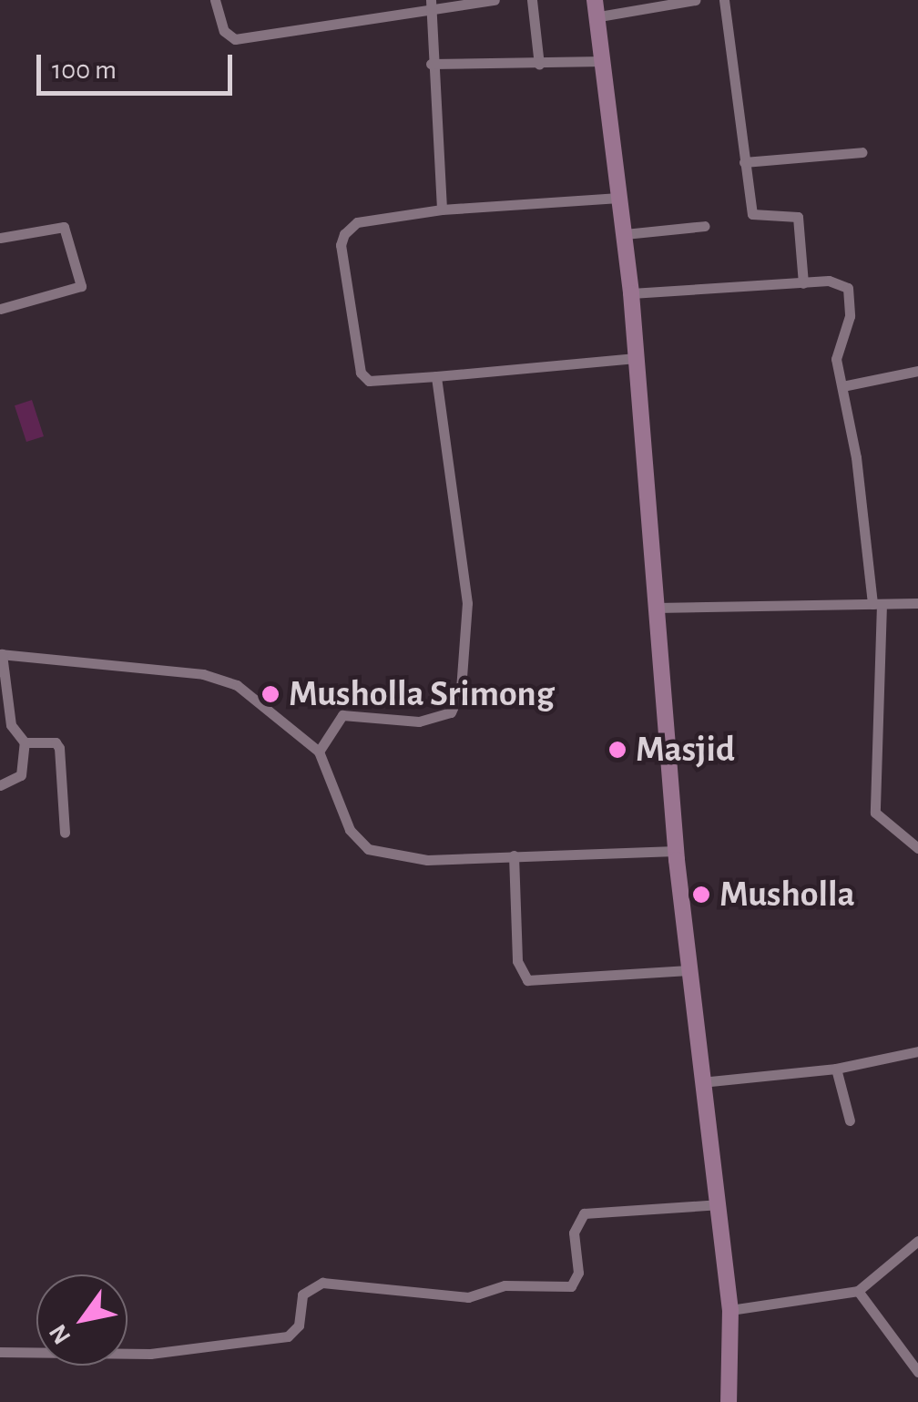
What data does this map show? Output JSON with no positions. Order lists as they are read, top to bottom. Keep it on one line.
{"places":["Musholla Srimong","Masjid","Musholla"],"scale_bar":"100 m","north":"bottom left"}
